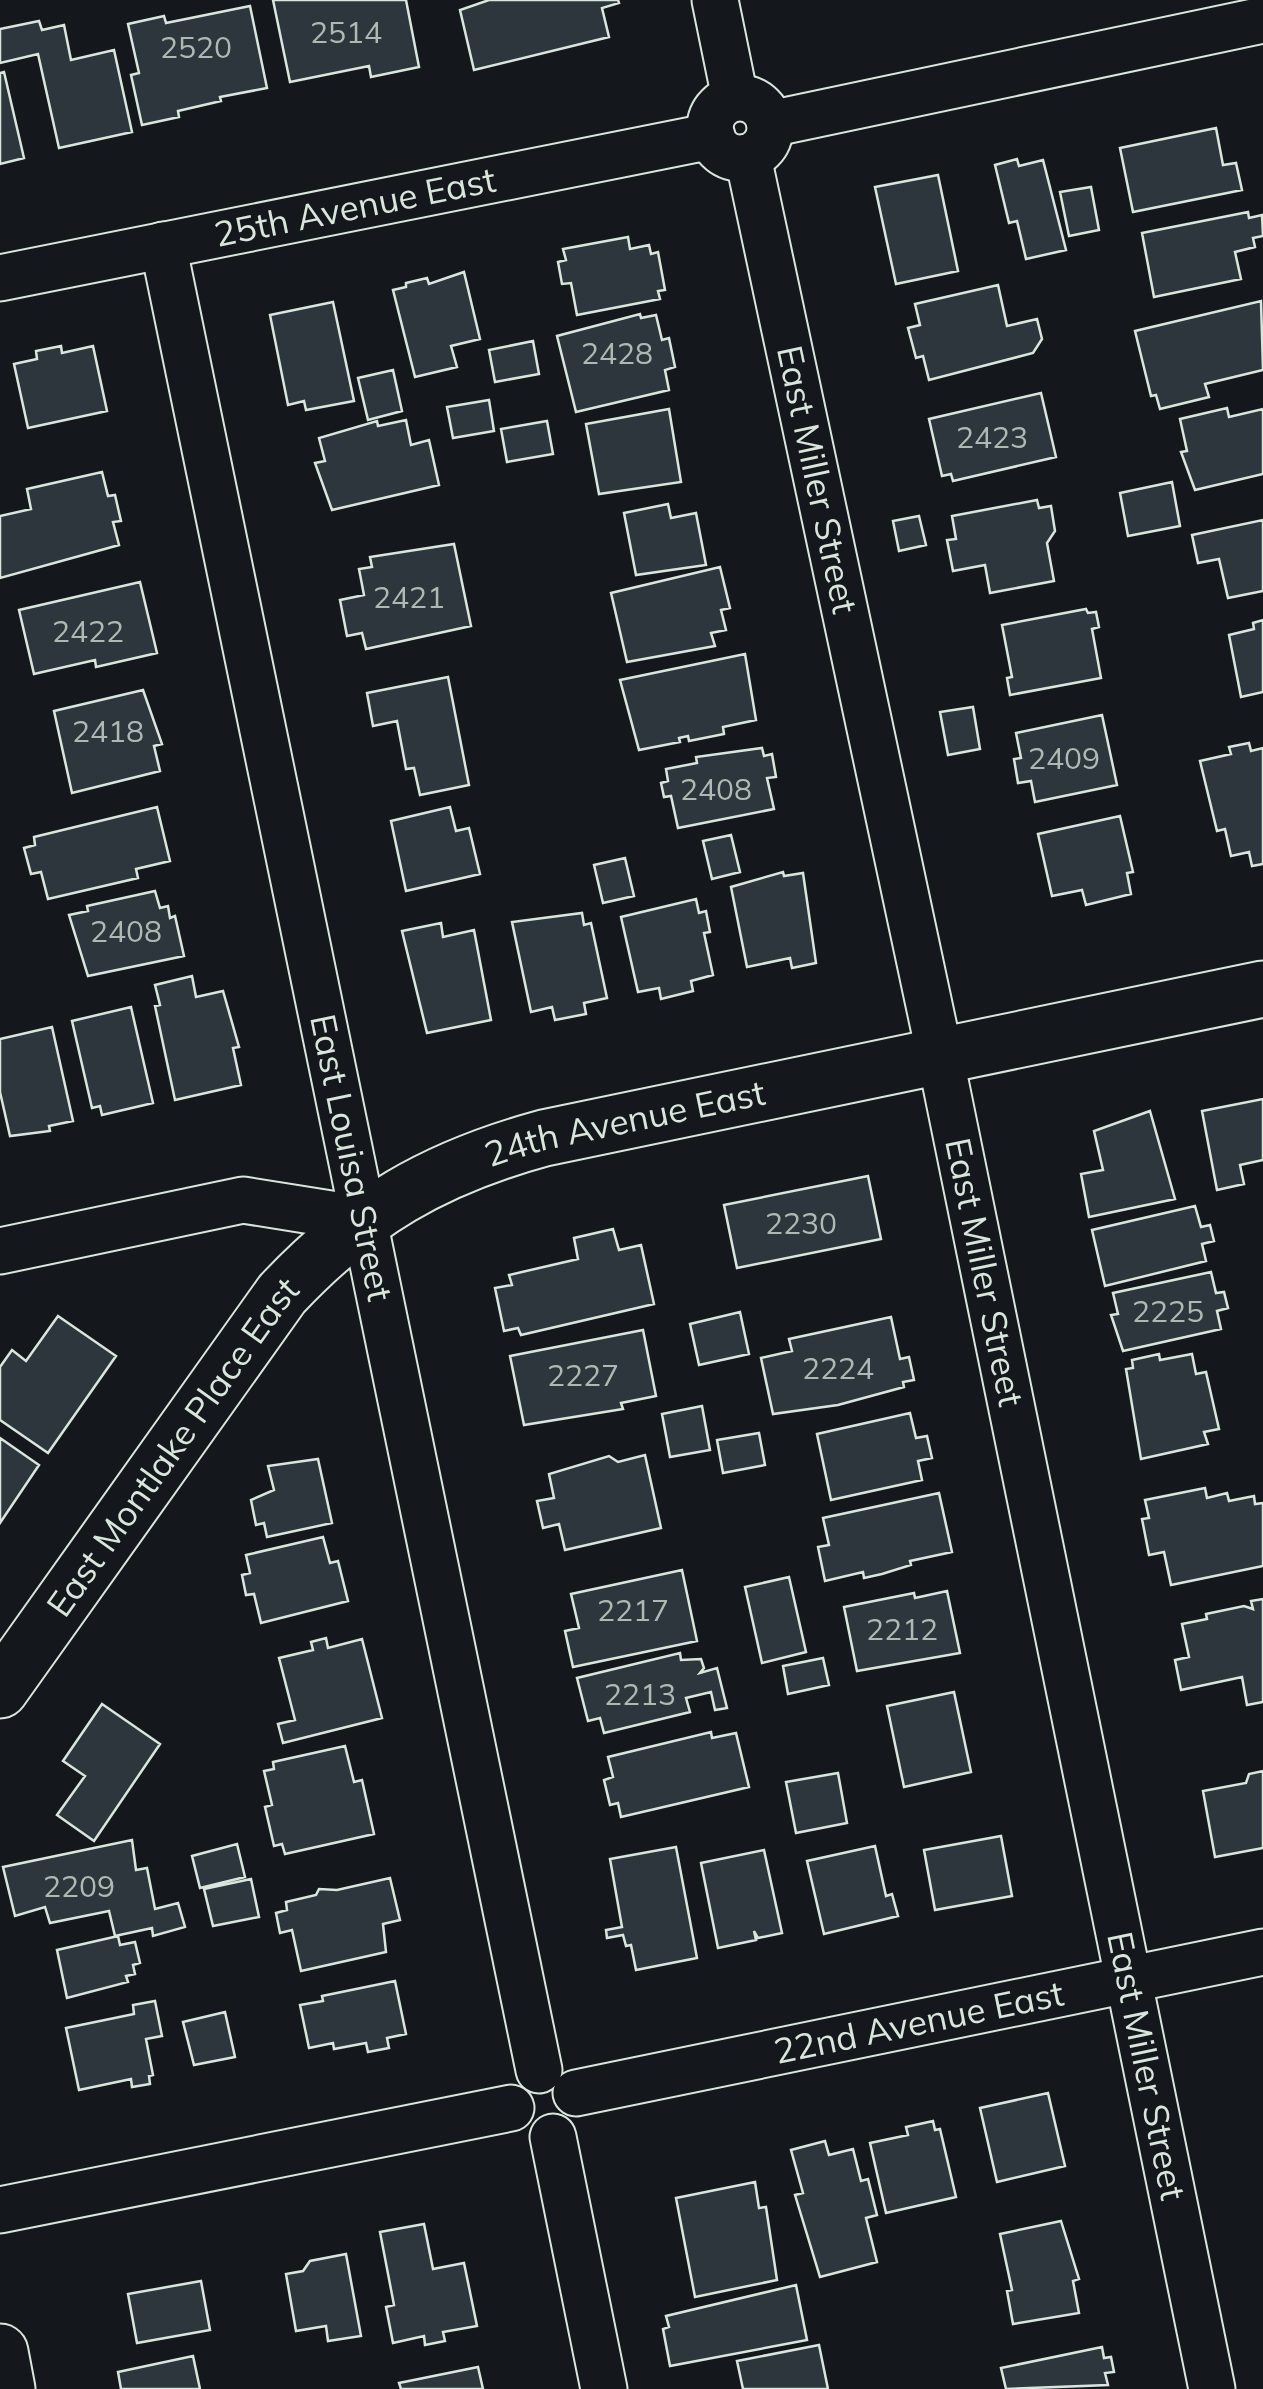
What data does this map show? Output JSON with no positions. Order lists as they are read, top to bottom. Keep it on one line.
{"streets":{"main road":["24th Avenue East","East Montlake Place East"],"street":["25th Avenue East","East Miller Street","East Louisa Street","22nd Avenue East"]},"crossings":[["25th Avenue East","East Miller Street"],["25th Avenue East","East Louisa Street"],["East Miller Street","24th Avenue East"],["East Miller Street","22nd Avenue East"],["24th Avenue East","East Louisa Street"],["24th Avenue East","East Montlake Place East"],["East Louisa Street","East Montlake Place East"],["East Louisa Street","22nd Avenue East"]],"house_numbers":["2514","2520","2428","2423","2421","2422","2418","2409","2408","2408","2230","2225","2224","2227","2217","2212","2213","2209"]}
